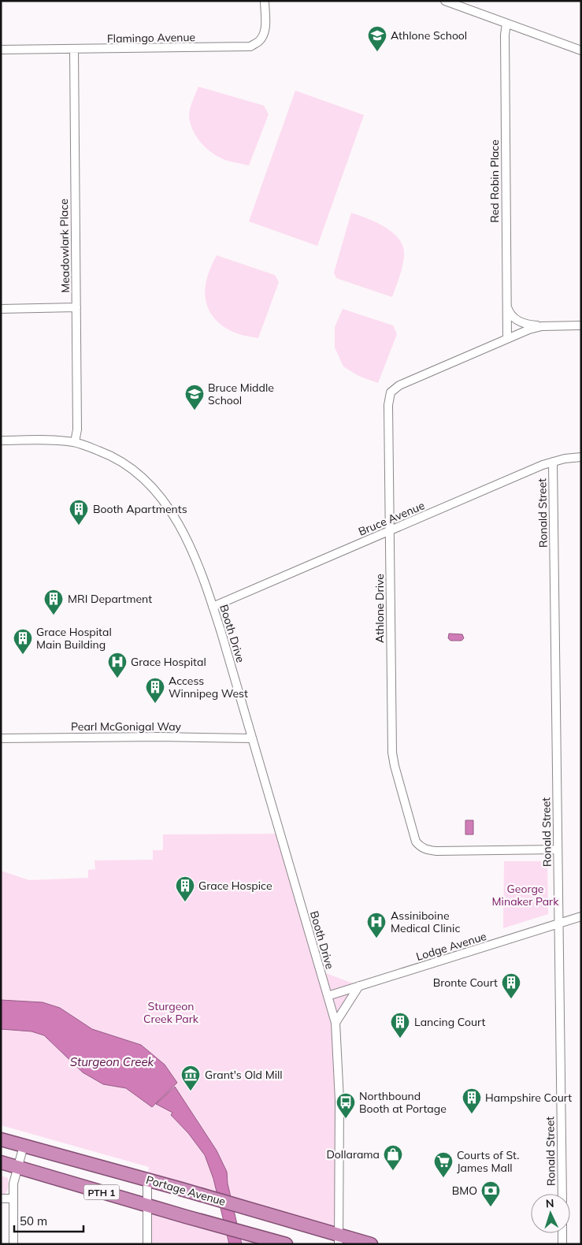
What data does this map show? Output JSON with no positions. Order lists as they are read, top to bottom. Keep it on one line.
{"streets":{"highway":["Portage Avenue","PTH 1"],"street":["Flamingo Avenue","Red Robin Place","Meadowlark Place","Ronald Street","Bruce Avenue","Athlone Drive","Booth Drive","Pearl McGonigal Way","Lodge Avenue"]},"crossings":[["Flamingo Avenue","Meadowlark Place"],["Red Robin Place","Athlone Drive"],["Meadowlark Place","Booth Drive"],["Ronald Street","Bruce Avenue"],["Ronald Street","Athlone Drive"],["Ronald Street","Lodge Avenue"],["Bruce Avenue","Athlone Drive"],["Bruce Avenue","Booth Drive"],["Booth Drive","Pearl McGonigal Way"],["Booth Drive","Lodge Avenue"],["Booth Drive","Portage Avenue"]],"water":["Sturgeon Creek"],"parks":["George Minaker Park","Sturgeon Creek Park"],"places":{"school or university":["Athlone School","Bruce Middle School"],"building":["Booth Apartments","MRI Department","Grace Hospital Main Building","Access Winnipeg West","Grace Hospice","Bronte Court","Lancing Court","Hampshire Court"],"hospital":["Grace Hospital","Assiniboine Medical Clinic"],"museum":["Grant's Old Mill"],"bus stop":["Northbound Booth at Portage"],"shop":["Dollarama"],"supermarket":["Courts of St. James Mall"],"bank":["BMO"]},"scale_bar":"50 m","north":"top"}
